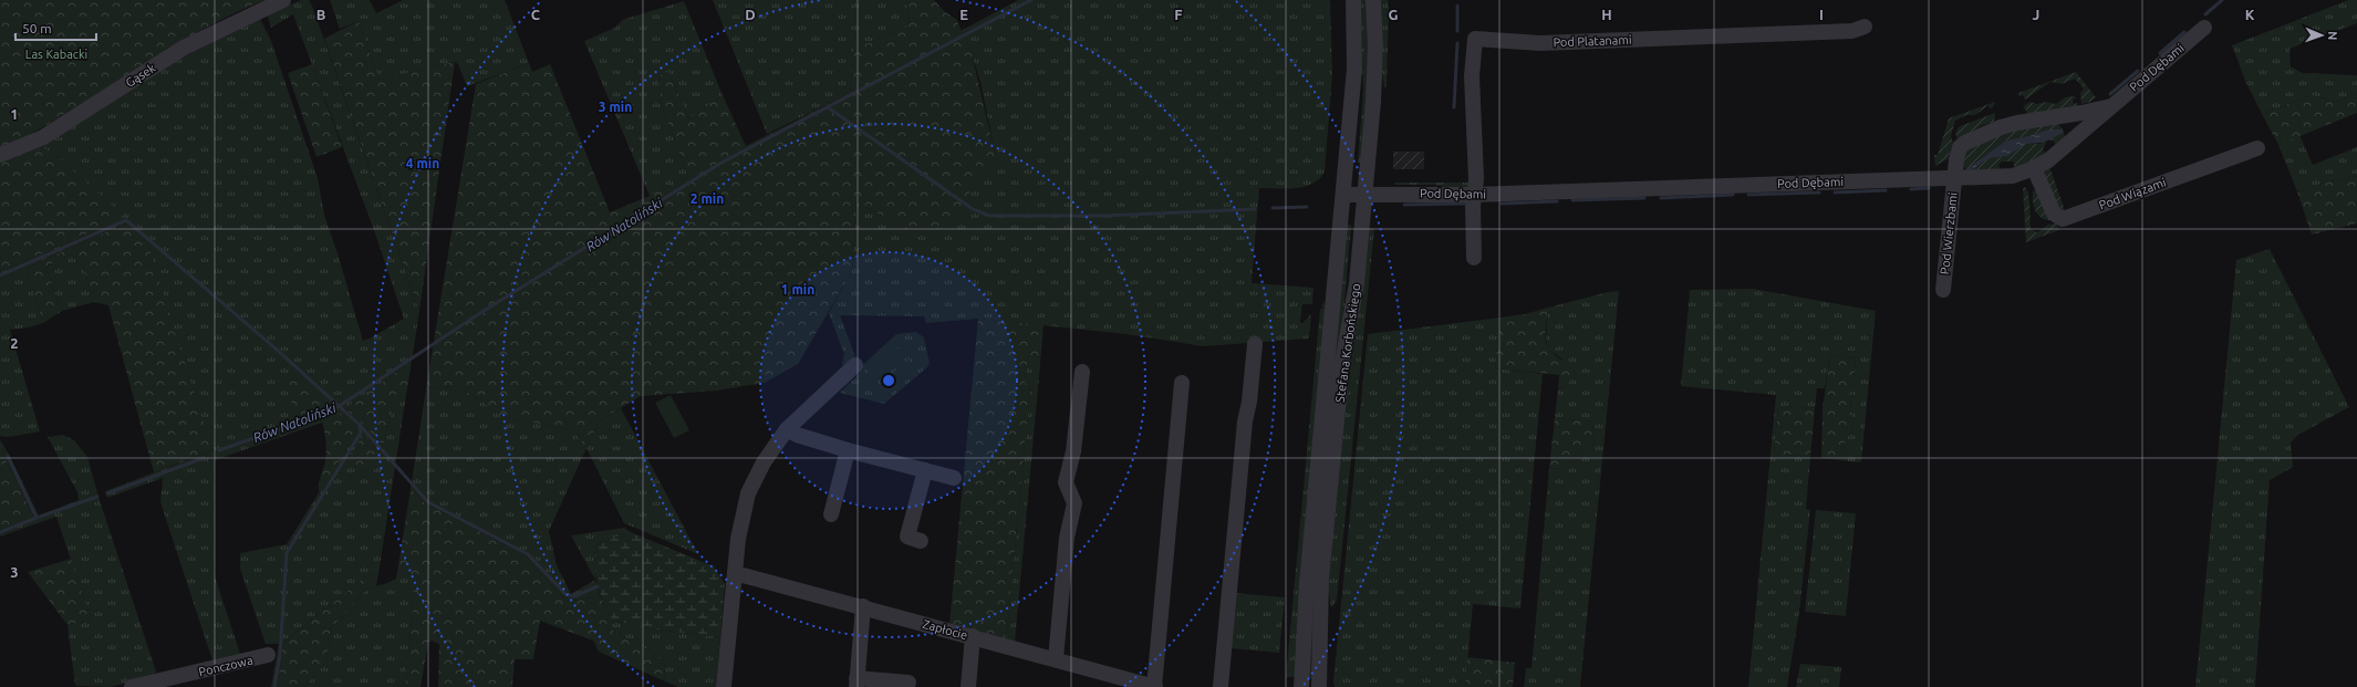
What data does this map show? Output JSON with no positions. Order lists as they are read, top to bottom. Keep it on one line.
{"streets":{"street":["Pod Platanami","Pod Dębami","Gąsek","Pod Wiązami","Pod Wierzbami","Stefana Korbońskiego","Zapłocie","Ponczowa"]},"crossings":[["Pod Platanami","Pod Dębami"],["Pod Dębami","Pod Wiązami"],["Pod Dębami","Pod Wierzbami"],["Pod Dębami","Stefana Korbońskiego"]],"water":["Rów Natoliński"],"parks":["Las Kabacki"],"scale_bar":"50 m","north":"right","grid":{"columns":["B","C","D","E","F","G","H","I","J","K"],"rows":["1","2","3"]},"rings":["3 min","4 min","2 min","1 min"]}
